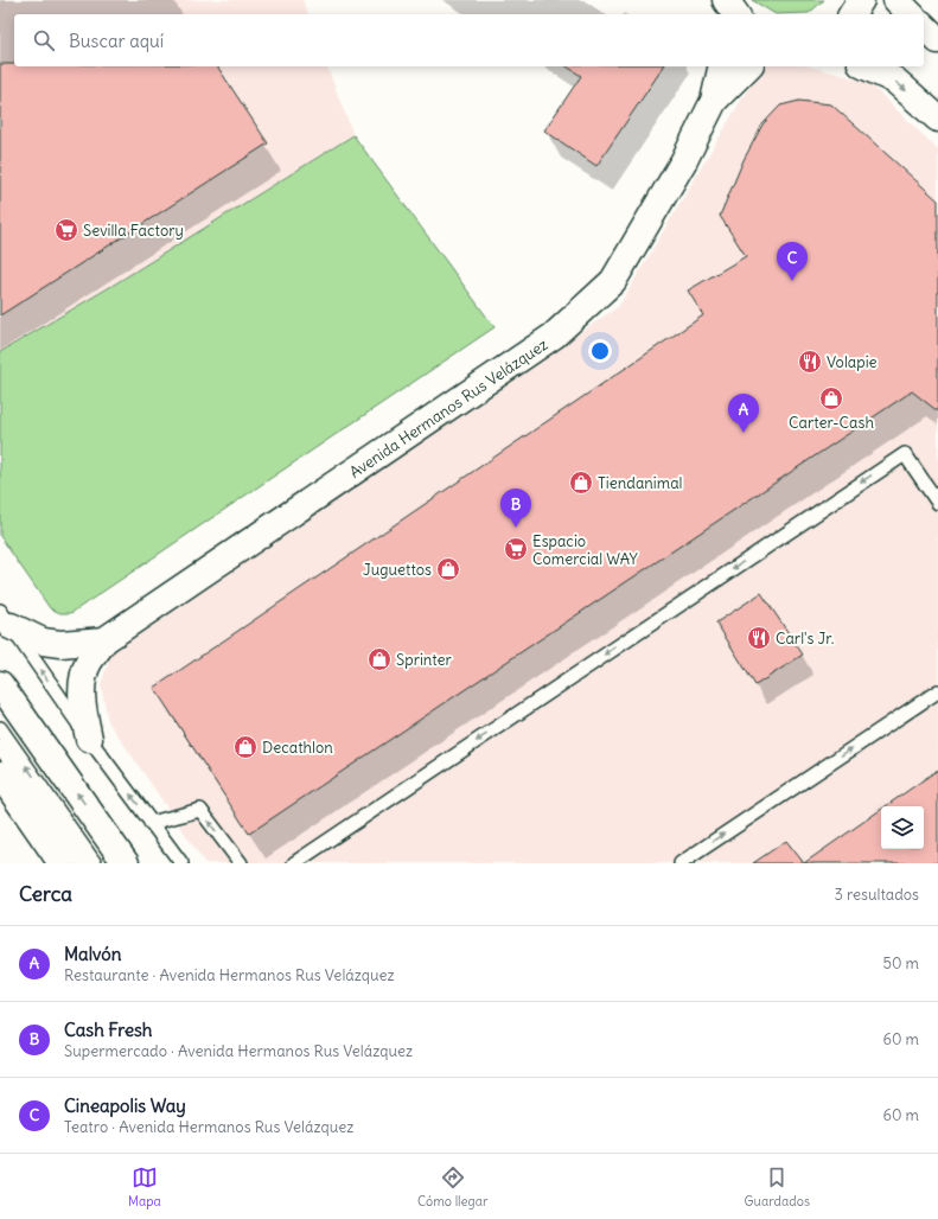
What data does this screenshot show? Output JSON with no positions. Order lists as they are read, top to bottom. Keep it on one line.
{"streets":{"street":["Avenida Hermanos Rus Velázquez"]},"places":{"supermarket":["Sevilla Factory","Espacio Comercial WAY"],"restaurant":["Volapie","Carl's Jr."],"shop":["Carter-Cash","Tiendanimal","Juguettos","Sprinter","Decathlon"]},"page":{"search":"Buscar aquí","pins":["C","A","B"],"heading":["Cerca","3 resultados"],"list":[{"mark":"A","name":"Malvón","note":"Restaurante · Avenida Hermanos Rus Velázquez","value":"50 m"},{"mark":"B","name":"Cash Fresh","note":"Supermercado · Avenida Hermanos Rus Velázquez","value":"60 m"},{"mark":"C","name":"Cineapolis Way","note":"Teatro · Avenida Hermanos Rus Velázquez","value":"60 m"}],"nav":["Mapa","Cómo llegar","Guardados"]}}
